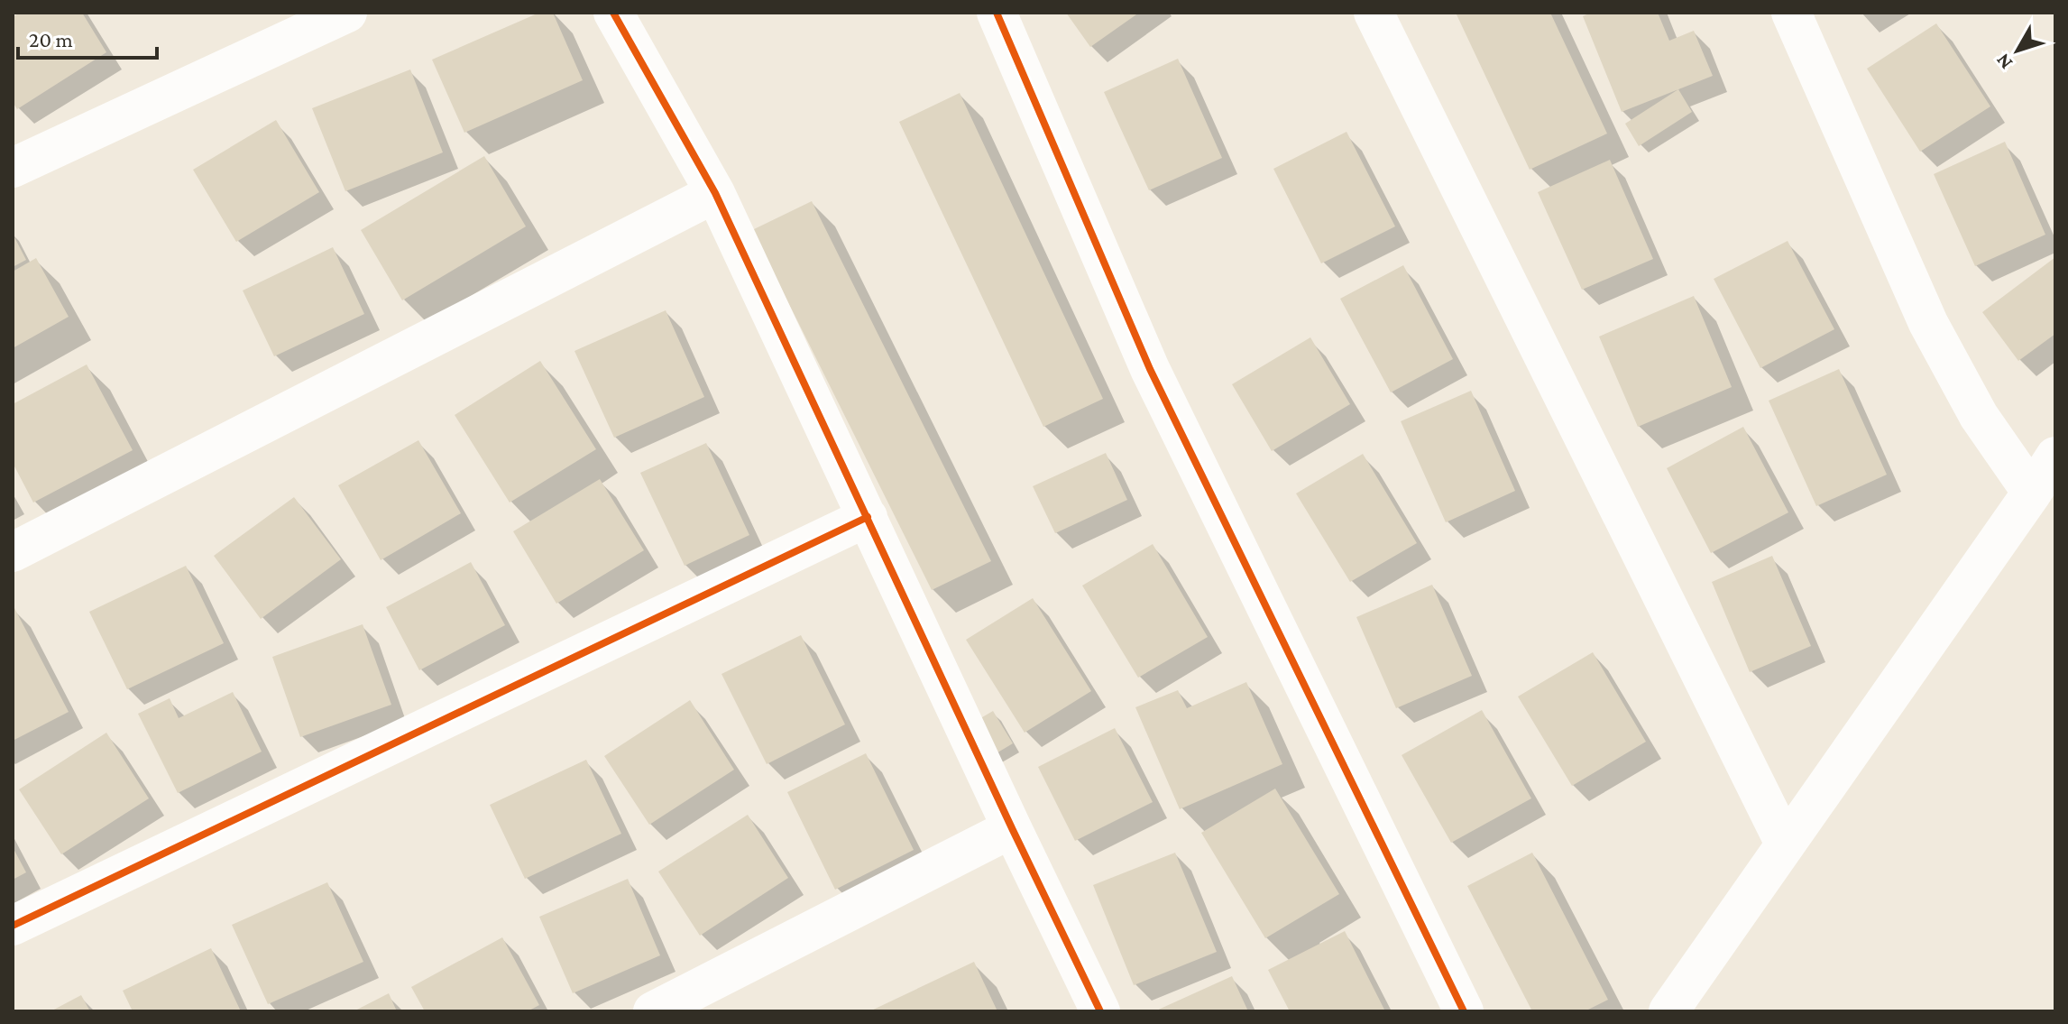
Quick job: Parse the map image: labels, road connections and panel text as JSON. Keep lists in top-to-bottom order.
{
  "scale_bar": "20 m",
  "north": "bottom left"
}
